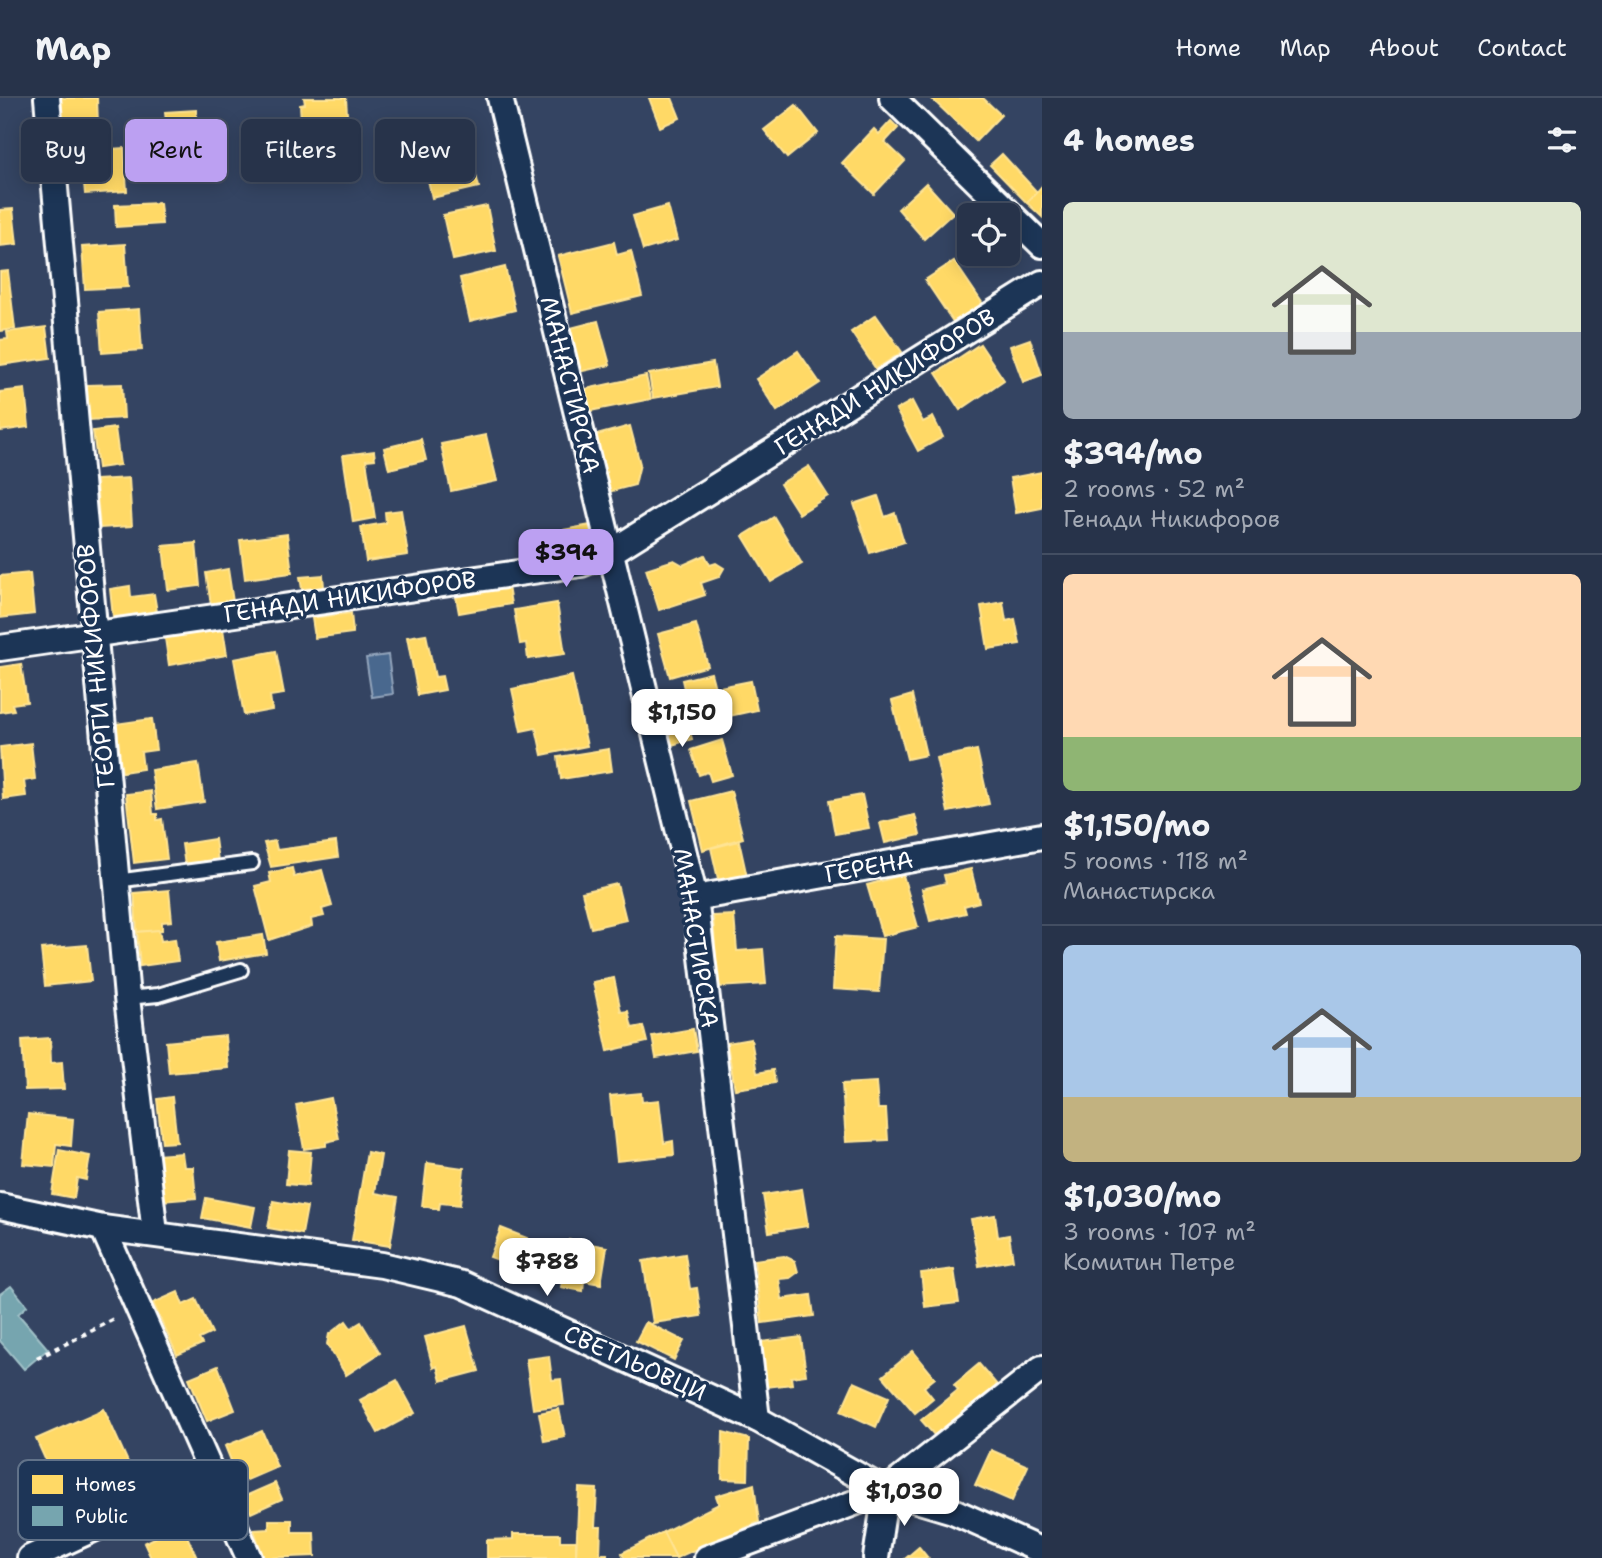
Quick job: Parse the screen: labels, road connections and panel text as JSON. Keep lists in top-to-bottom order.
{
  "streets": {
    "street": [
      "ГЕНАДИ НИКИФОРОВ",
      "МАНАСТИРСКА",
      "ГЕОРГИ НИКИФОРОВ",
      "ГЕРЕНА",
      "СВЕТЛЬОВЦИ"
    ]
  },
  "crossings": [
    ["ГЕНАДИ НИКИФОРОВ", "МАНАСТИРСКА"],
    ["ГЕНАДИ НИКИФОРОВ", "ГЕОРГИ НИКИФОРОВ"],
    ["МАНАСТИРСКА", "ГЕРЕНА"],
    ["МАНАСТИРСКА", "СВЕТЛЬОВЦИ"],
    ["ГЕОРГИ НИКИФОРОВ", "СВЕТЛЬОВЦИ"]
  ],
  "legend": ["Homes", "Public"],
  "page": {
    "header": "Map",
    "nav": [
      "Home",
      "Map",
      "About",
      "Contact"
    ],
    "heading": "4 homes",
    "chip": [
      "Buy",
      "Rent",
      "Filters",
      "New"
    ],
    "list": [
      {
        "name": "$394/mo",
        "note": "2 rooms · 52 m² · Генади Никифоров"
      },
      {
        "name": "$1,150/mo",
        "note": "5 rooms · 118 m² · Манастирска"
      },
      {
        "name": "$1,030/mo",
        "note": "3 rooms · 107 m² · Комитин Петре"
      }
    ],
    "price": [
      "$394",
      "$1,150",
      "$788",
      "$1,030"
    ]
  }
}
